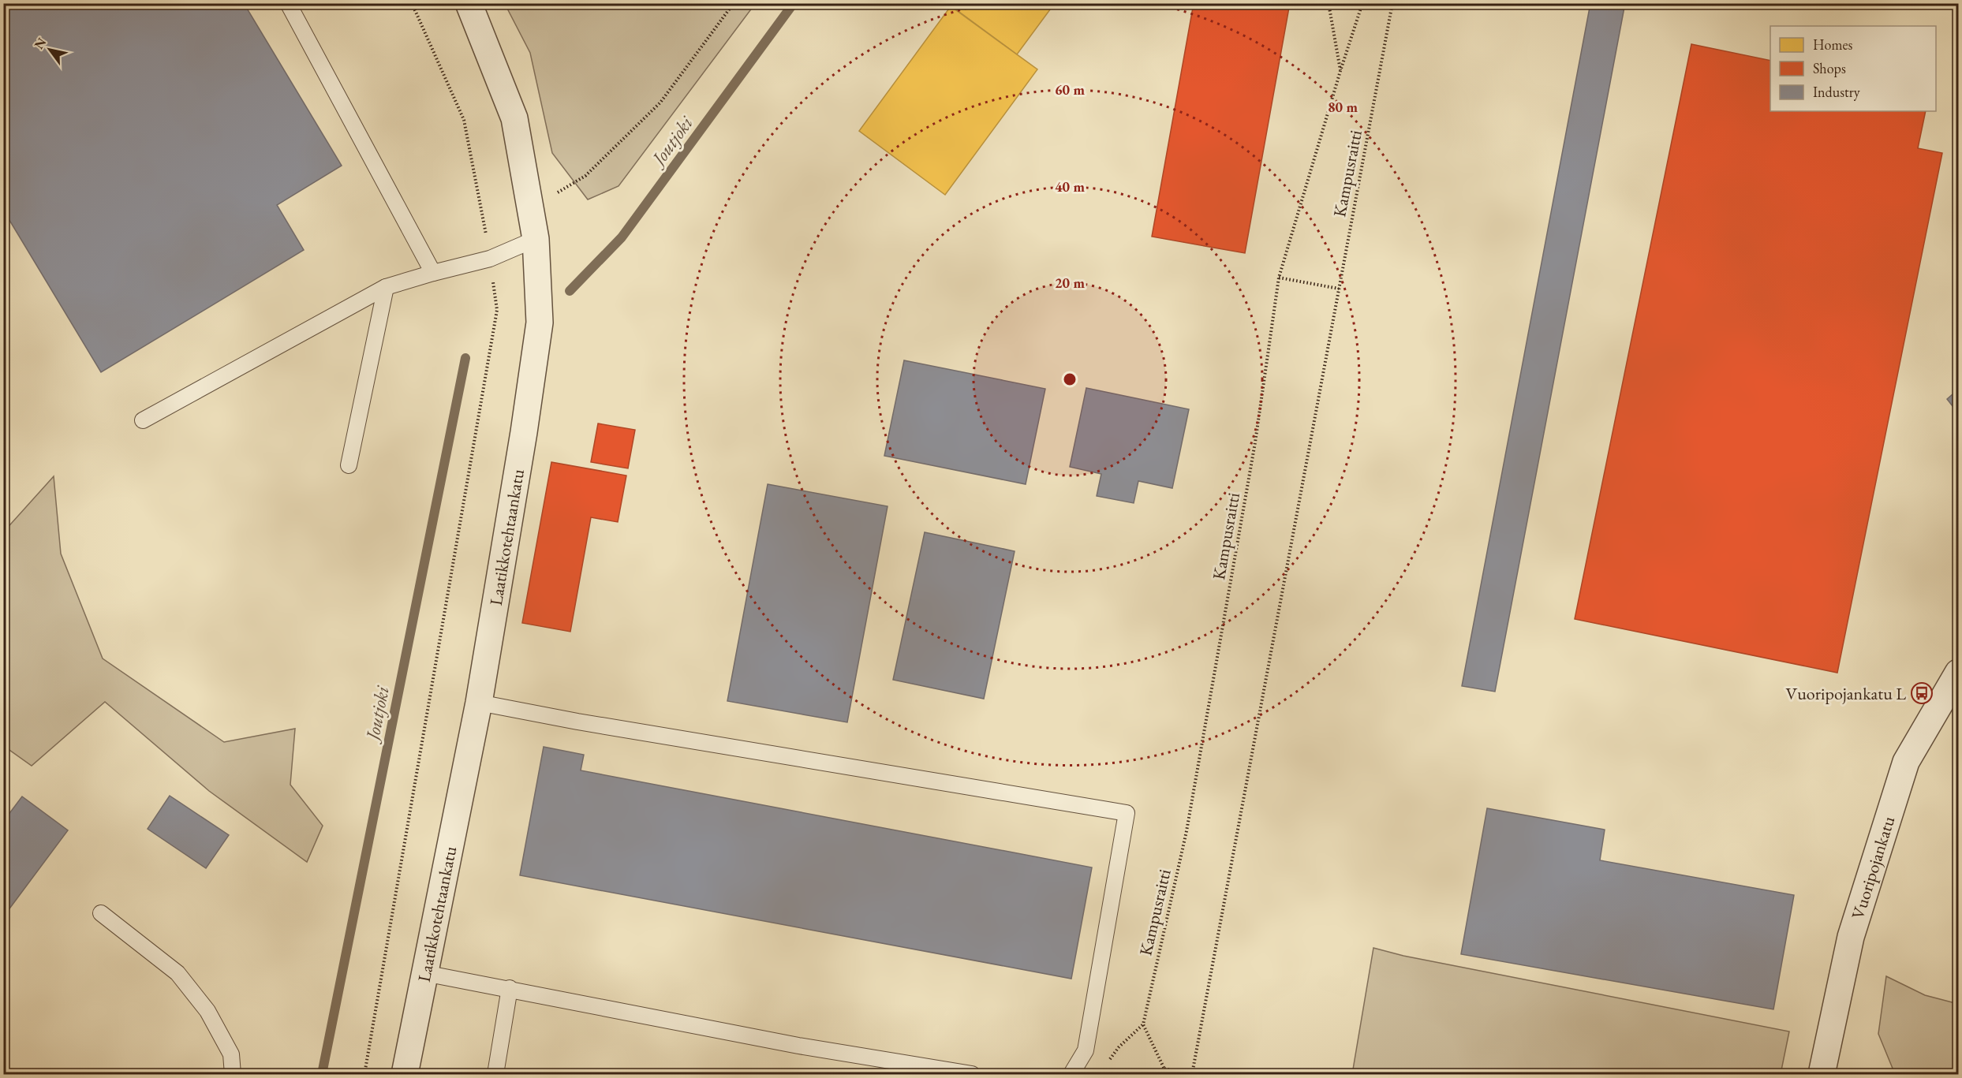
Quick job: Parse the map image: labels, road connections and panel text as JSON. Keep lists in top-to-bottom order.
{
  "streets": {
    "street": ["Laatikkotehtaankatu", "Vuoripojankatu"],
    "path": ["Kampusraitti"]
  },
  "water": ["Joutjoki"],
  "places": {
    "bus stop": ["Vuoripojankatu L"]
  },
  "legend": ["Homes", "Shops", "Industry"],
  "north": "top left",
  "rings": [
    "60 m",
    "80 m",
    "40 m",
    "20 m"
  ]
}
